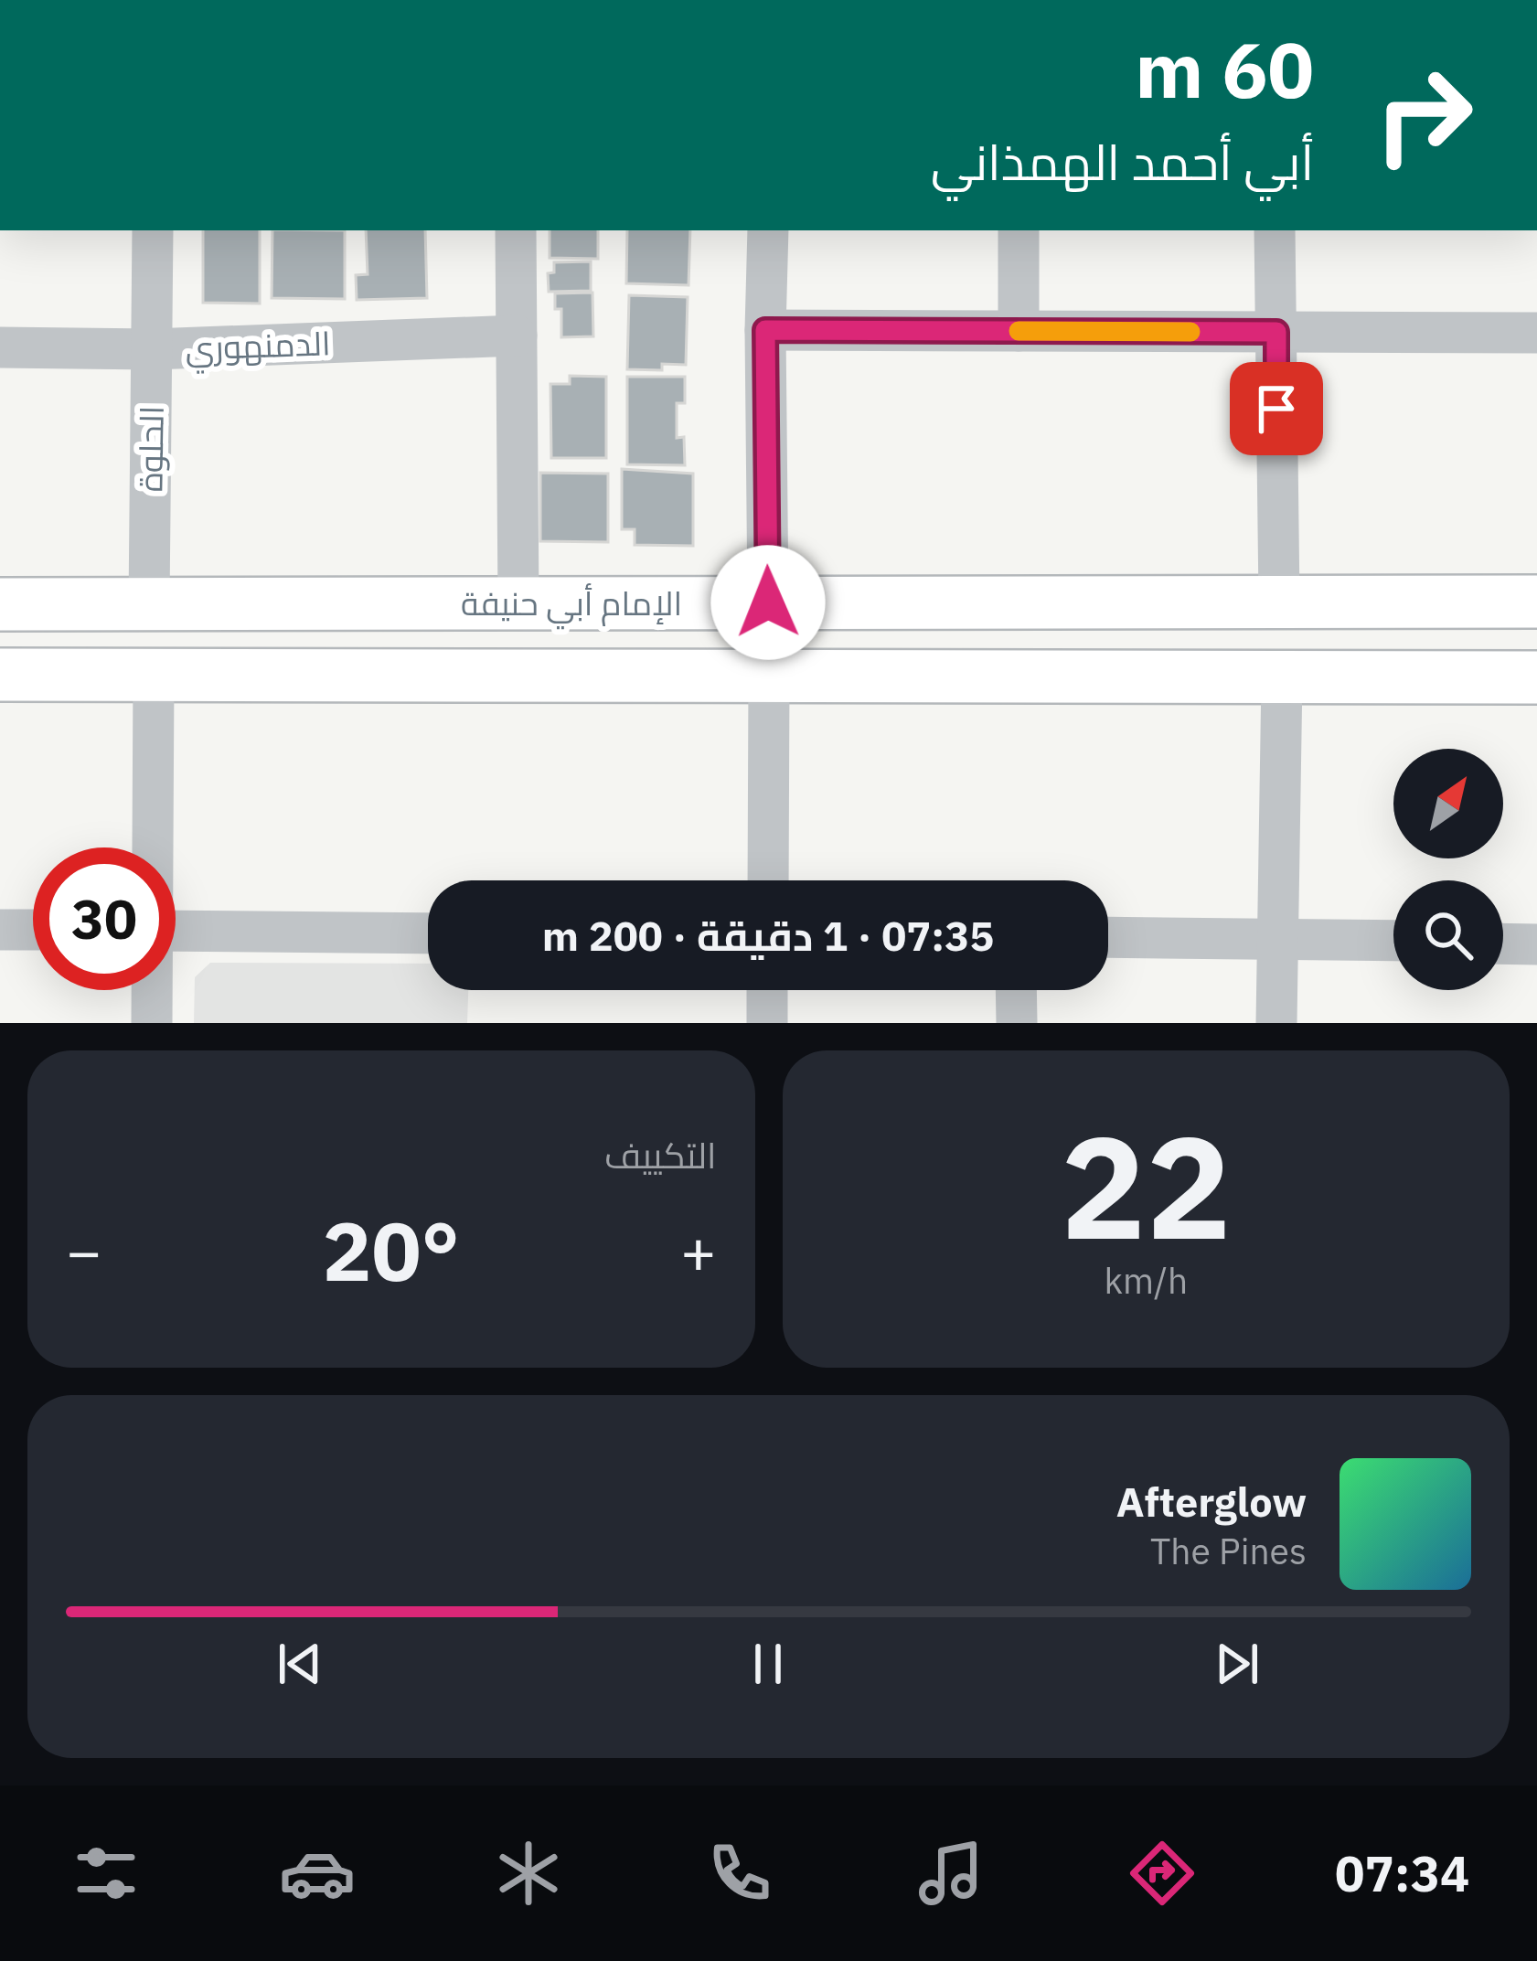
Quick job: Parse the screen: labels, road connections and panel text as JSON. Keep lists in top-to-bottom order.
{
  "streets": {
    "main road": ["الإمام أبي حنيفة"],
    "street": ["الدمنهوري", "الحلوة"]
  },
  "crossings": [
    ["الدمنهوري", "الحلوة"],
    ["الحلوة", "الإمام أبي حنيفة"]
  ],
  "north": "top right",
  "page": {
    "turn": ["60 m", "أبي أحمد الهمذاني"],
    "limit": "30",
    "trip": "07:35 · 1 دقيقة · 200 m",
    "tile": [
      ["22", "km/h"],
      "التكييف"
    ],
    "heat": ["−", "20°", "+"],
    "song": ["Afterglow", "The Pines"],
    "tabs": "07:34"
  }
}
